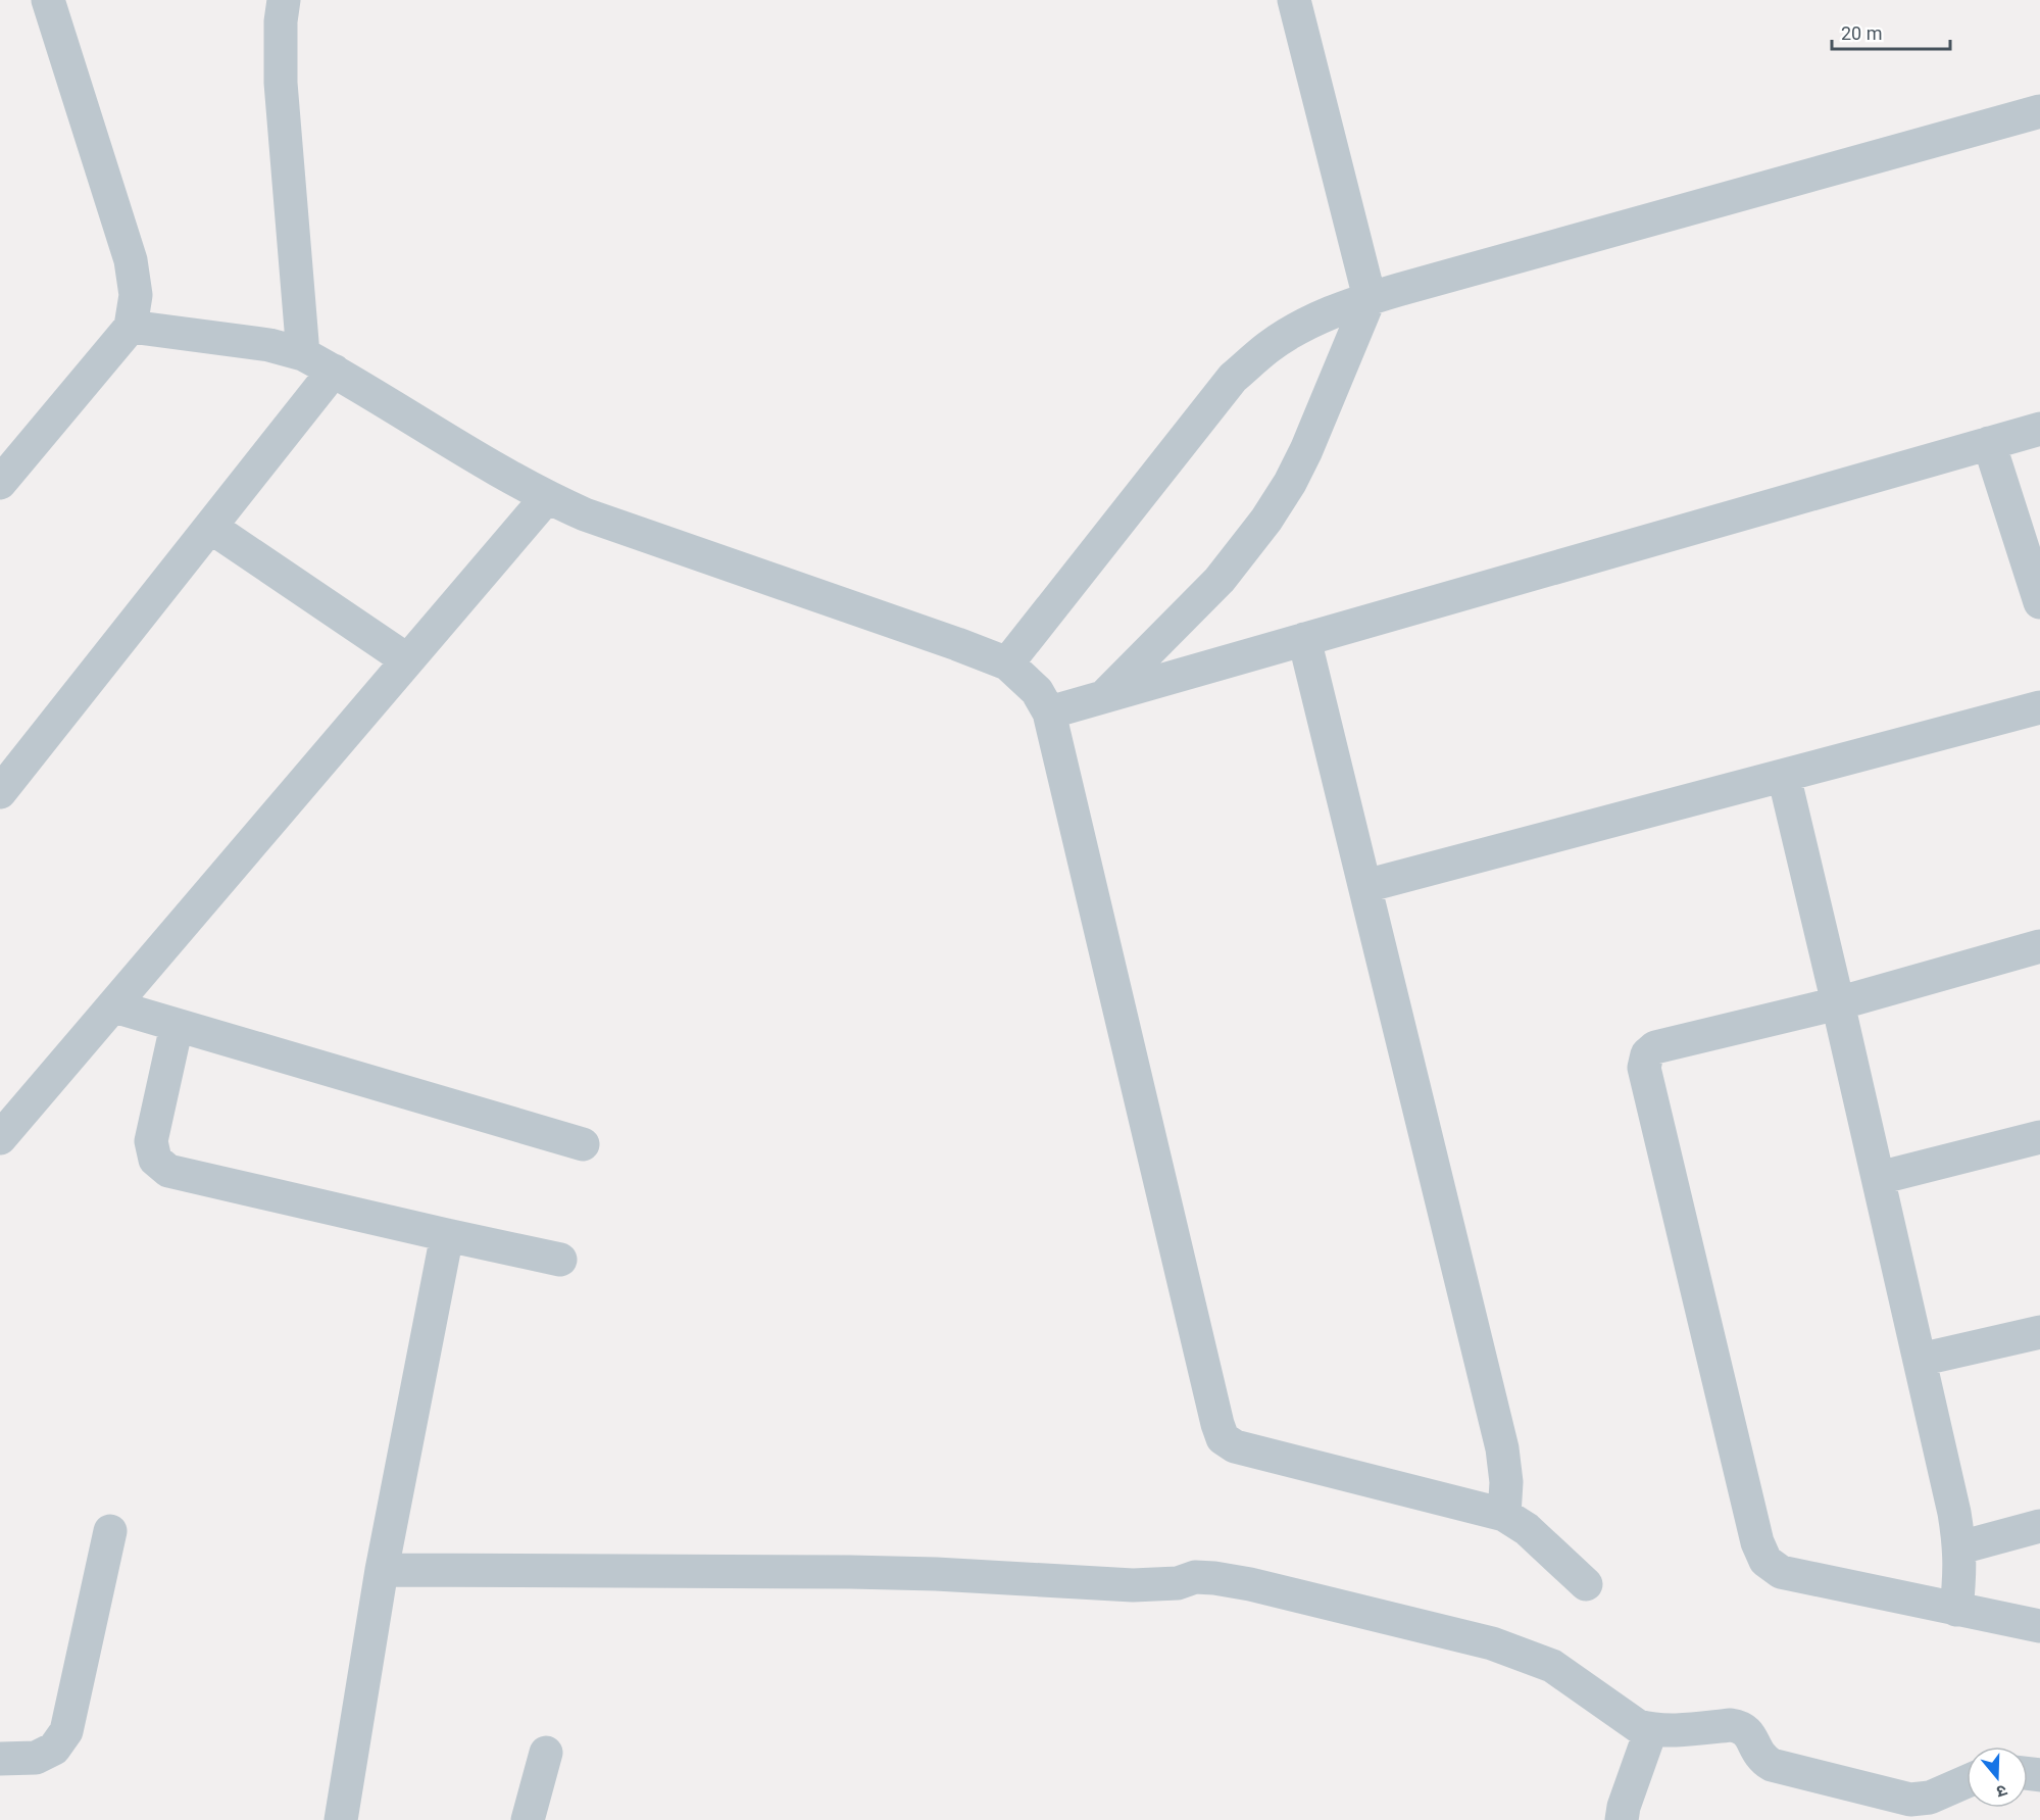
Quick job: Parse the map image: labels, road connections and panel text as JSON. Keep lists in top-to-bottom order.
{
  "scale_bar": "20 m",
  "north": "bottom"
}
